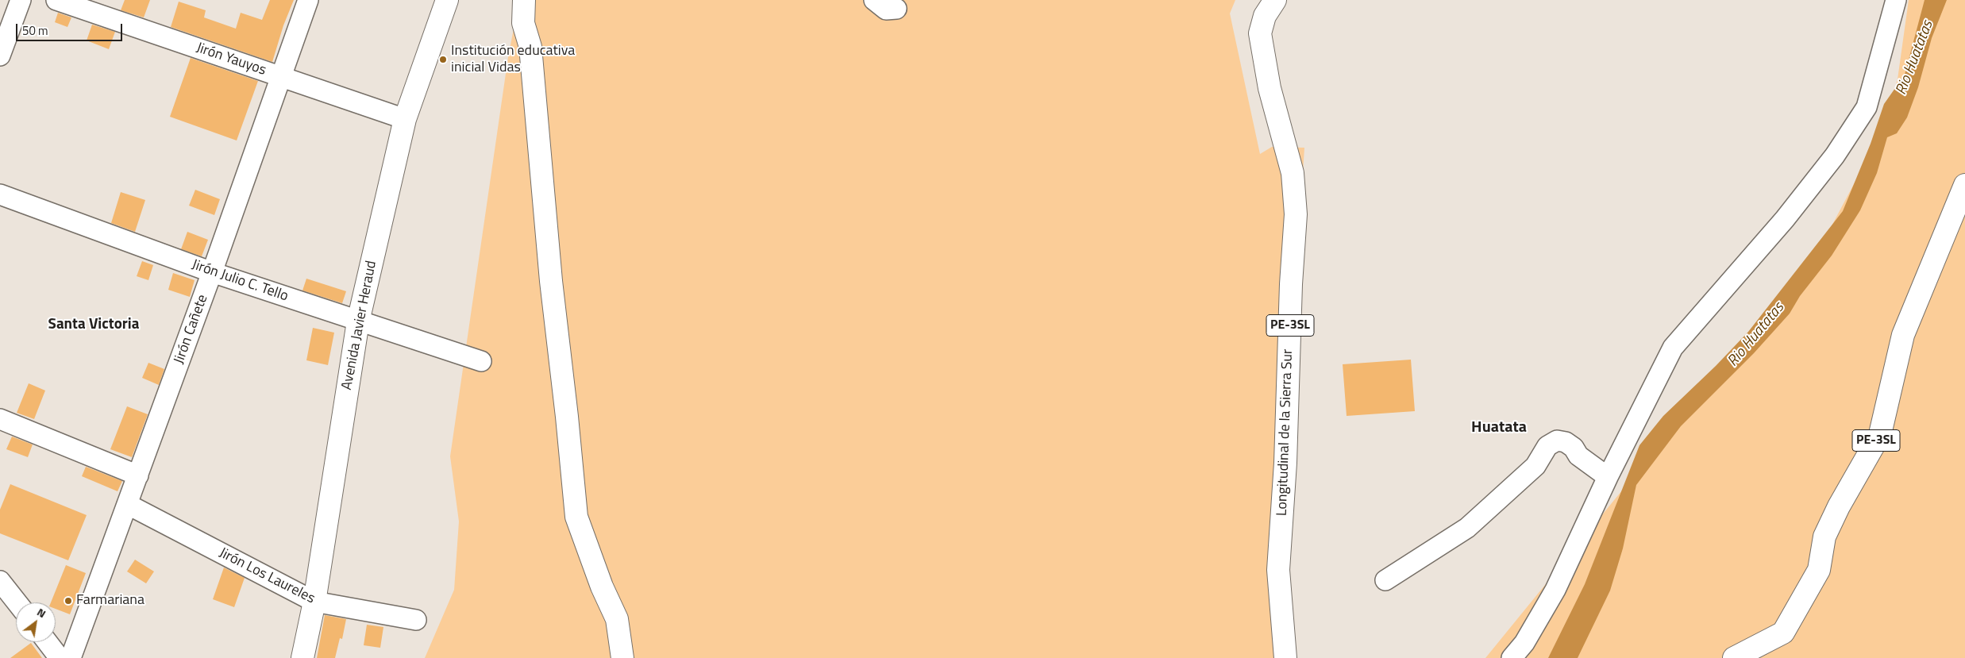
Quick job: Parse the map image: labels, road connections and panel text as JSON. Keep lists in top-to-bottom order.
{
  "streets": {
    "main road": ["Avenida Javier Heraud", "PE-3SL", "Longitudinal de la Sierra Sur"],
    "street": [
      "Jirón Yauyos",
      "Jirón Julio C. Tello",
      "Jirón Cañete",
      "Jirón Los Laureles"
    ]
  },
  "crossings": [
    ["Jirón Yauyos", "Avenida Javier Heraud"],
    ["Jirón Yauyos", "Jirón Cañete"],
    ["Jirón Julio C. Tello", "Avenida Javier Heraud"],
    ["Jirón Julio C. Tello", "Jirón Cañete"],
    ["Avenida Javier Heraud", "Jirón Los Laureles"],
    ["Jirón Cañete", "Jirón Los Laureles"]
  ],
  "districts": ["Santa Victoria", "Huatata"],
  "water": ["Rio Huatatas"],
  "places": ["Institución educativa inicial Vidas", "Farmariana"],
  "scale_bar": "50 m",
  "north": "top right"
}
